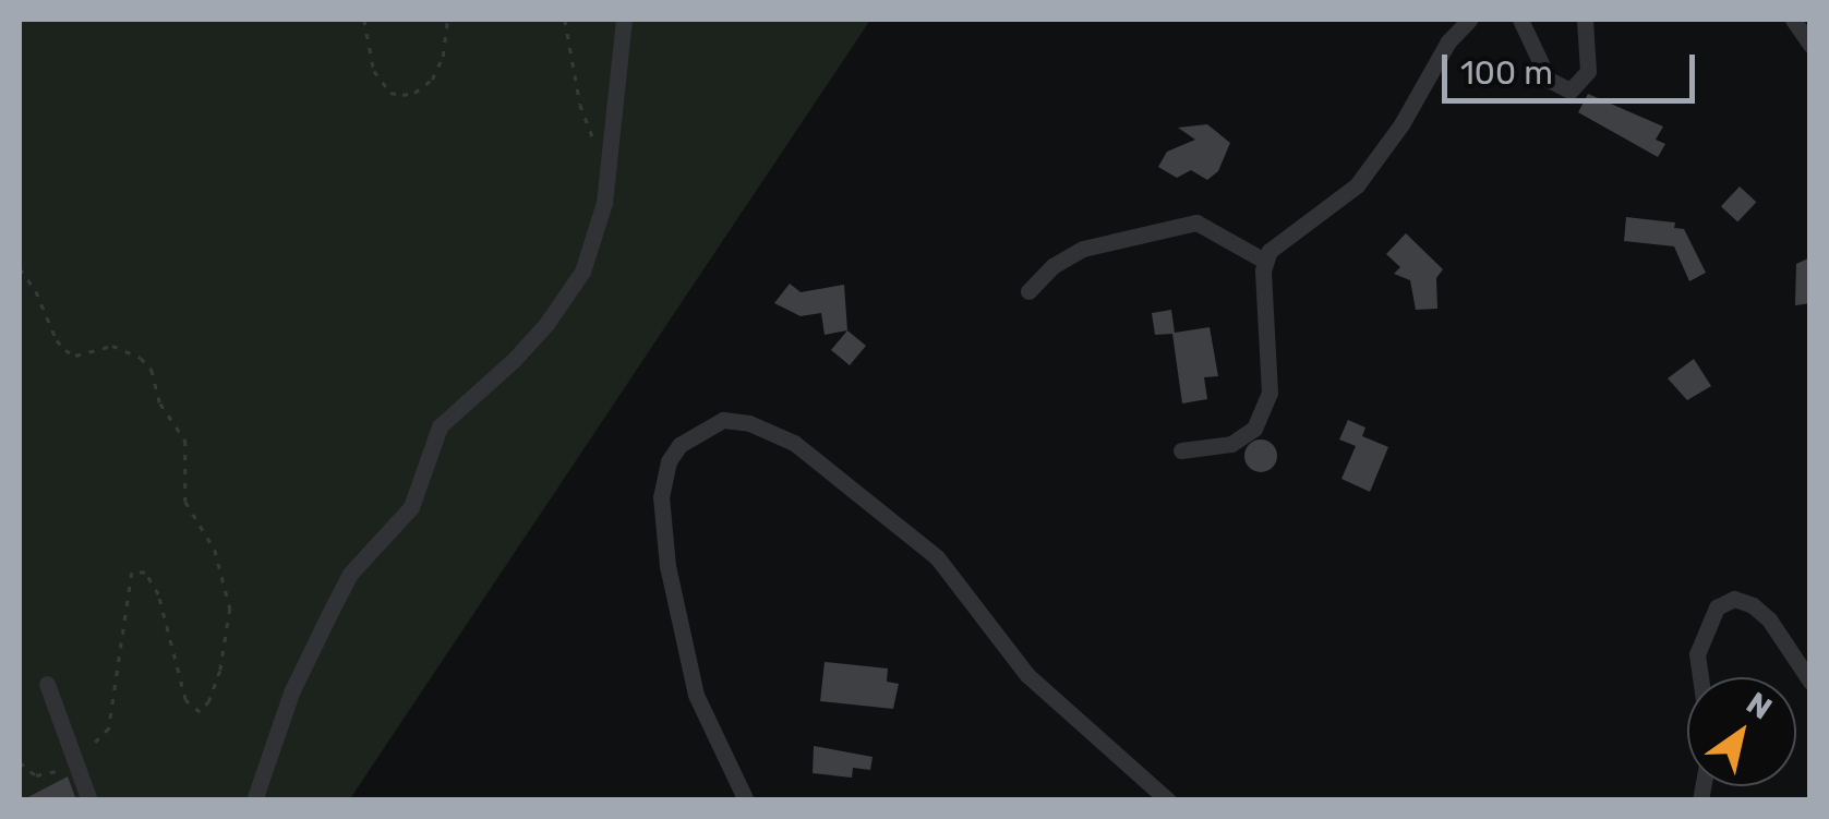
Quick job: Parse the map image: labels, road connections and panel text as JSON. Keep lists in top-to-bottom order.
{
  "scale_bar": "100 m",
  "north": "top right"
}
